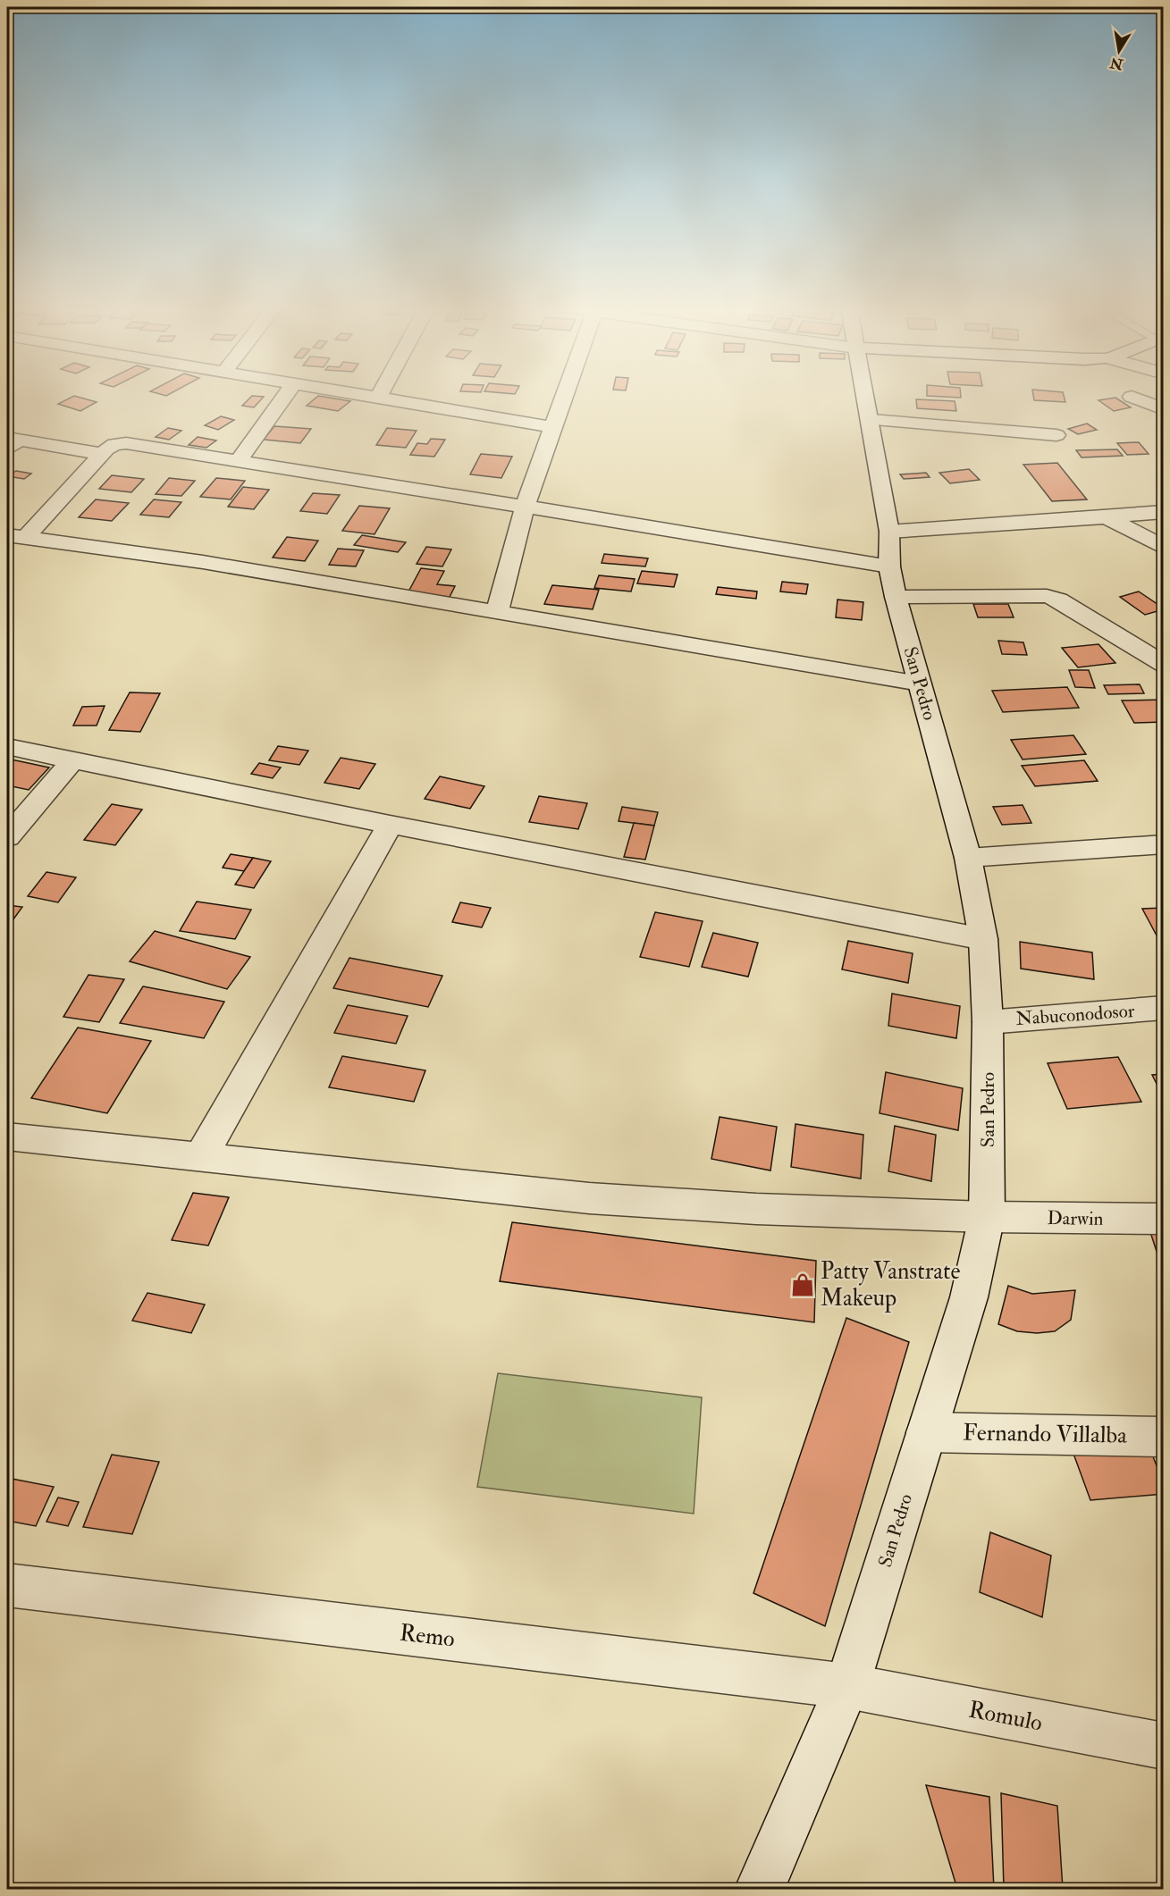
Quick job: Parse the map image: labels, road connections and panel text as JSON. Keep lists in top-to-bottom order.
{
  "streets": {
    "street": [
      "San Pedro",
      "Nabuconodosor",
      "Darwin",
      "Fernando Villalba",
      "Remo",
      "Romulo"
    ]
  },
  "crossings": [
    ["San Pedro", "Nabuconodosor"],
    ["San Pedro", "Darwin"],
    ["San Pedro", "Fernando Villalba"],
    ["San Pedro", "Remo"],
    ["San Pedro", "Romulo"],
    ["Remo", "Romulo"]
  ],
  "places": {
    "shop": ["Patty Vanstrate Makeup"]
  },
  "north": "bottom"
}
